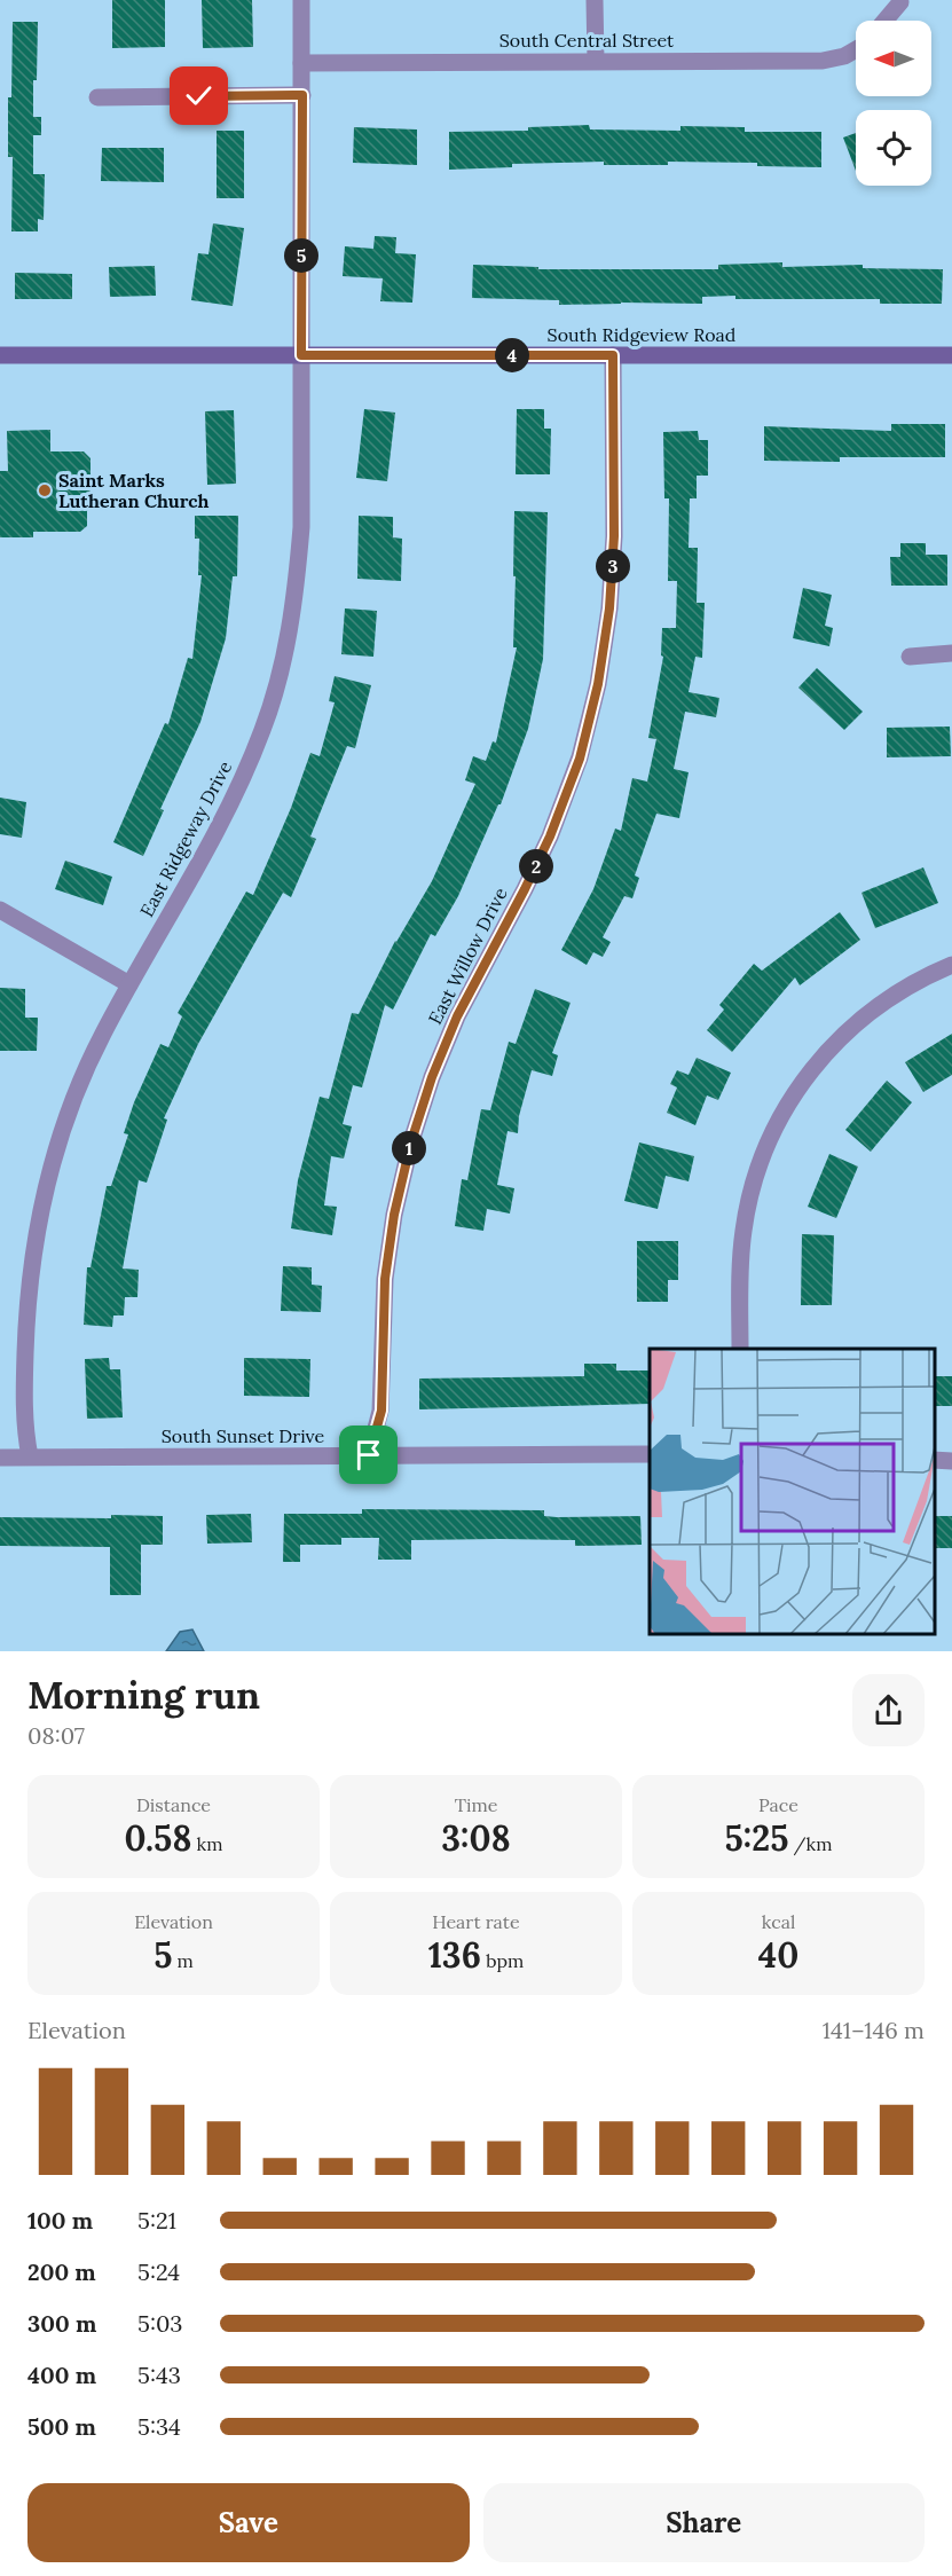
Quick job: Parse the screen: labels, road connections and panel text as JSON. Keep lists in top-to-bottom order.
{
  "streets": {
    "main road": ["South Ridgeview Road"],
    "street": [
      "South Central Street",
      "East Ridgeway Drive",
      "East Willow Drive",
      "South Sunset Drive"
    ]
  },
  "crossings": [
    ["South Central Street", "East Ridgeway Drive"],
    ["South Ridgeview Road", "East Ridgeway Drive"],
    ["South Ridgeview Road", "East Willow Drive"],
    ["East Ridgeway Drive", "South Sunset Drive"],
    ["East Willow Drive", "South Sunset Drive"]
  ],
  "places": ["Saint Marks Lutheran Church"],
  "north": "left",
  "page": {
    "pins": [
      "5",
      "4",
      "3",
      "2",
      "1"
    ],
    "heading": ["Morning run", "08:07"],
    "stats": [
      ["Distance", "0.58 km"],
      ["Time", "3:08"],
      ["Pace", "5:25 /km"],
      ["Elevation", "5 m"],
      ["Heart rate", "136 bpm"],
      ["kcal", "40"]
    ],
    "chart": ["Elevation", "141–146 m"],
    "list": [
      {
        "name": "100 m",
        "note": "5:21"
      },
      {
        "name": "200 m",
        "note": "5:24"
      },
      {
        "name": "300 m",
        "note": "5:03"
      },
      {
        "name": "400 m",
        "note": "5:43"
      },
      {
        "name": "500 m",
        "note": "5:34"
      }
    ],
    "buttons": ["Save", "Share"]
  }
}
